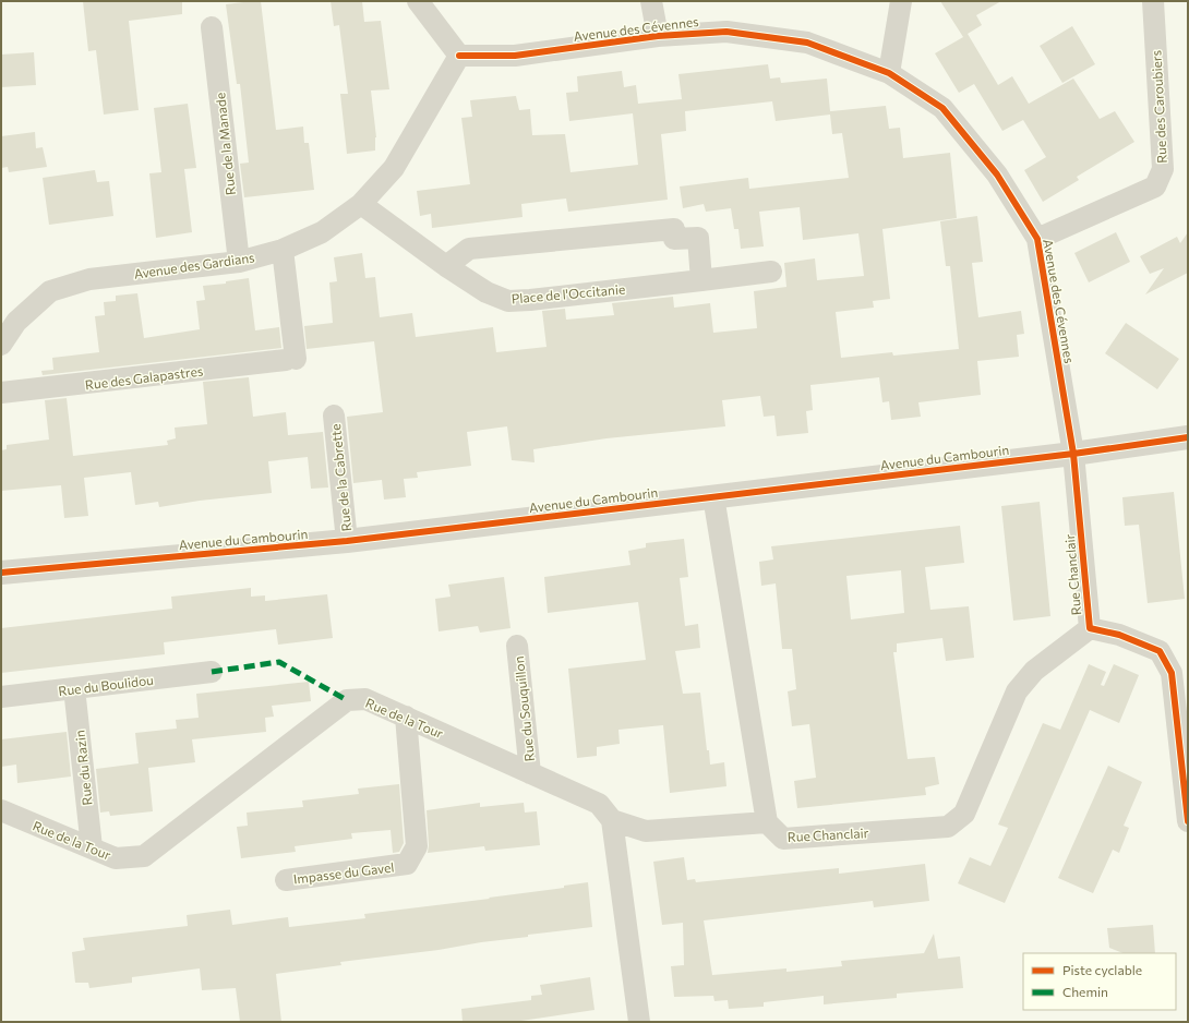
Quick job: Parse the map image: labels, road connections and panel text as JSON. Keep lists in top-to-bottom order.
{
  "streets": {
    "street": [
      "Avenue des Cévennes",
      "Rue des Caroubiers",
      "Rue de la Manade",
      "Avenue des Gardians",
      "Place de l'Occitanie",
      "Rue des Galapastres",
      "Avenue du Cambourin",
      "Rue de la Cabrette",
      "Rue Chanclair",
      "Rue du Boulidou",
      "Rue du Souquillon",
      "Rue de la Tour",
      "Rue du Razin",
      "Impasse du Gavel"
    ]
  },
  "crossings": [
    ["Avenue des Cévennes", "Rue des Caroubiers"],
    ["Avenue des Cévennes", "Avenue des Gardians"],
    ["Avenue des Cévennes", "Avenue du Cambourin"],
    ["Avenue des Cévennes", "Rue Chanclair"],
    ["Rue de la Manade", "Avenue des Gardians"],
    ["Avenue des Gardians", "Place de l'Occitanie"],
    ["Avenue des Gardians", "Rue des Galapastres"],
    ["Avenue du Cambourin", "Rue de la Cabrette"],
    ["Avenue du Cambourin", "Rue Chanclair"],
    ["Rue du Boulidou", "Rue du Razin"],
    ["Rue du Souquillon", "Rue de la Tour"],
    ["Rue de la Tour", "Rue du Razin"],
    ["Rue de la Tour", "Impasse du Gavel"]
  ],
  "legend": ["Piste cyclable", "Chemin"]
}
